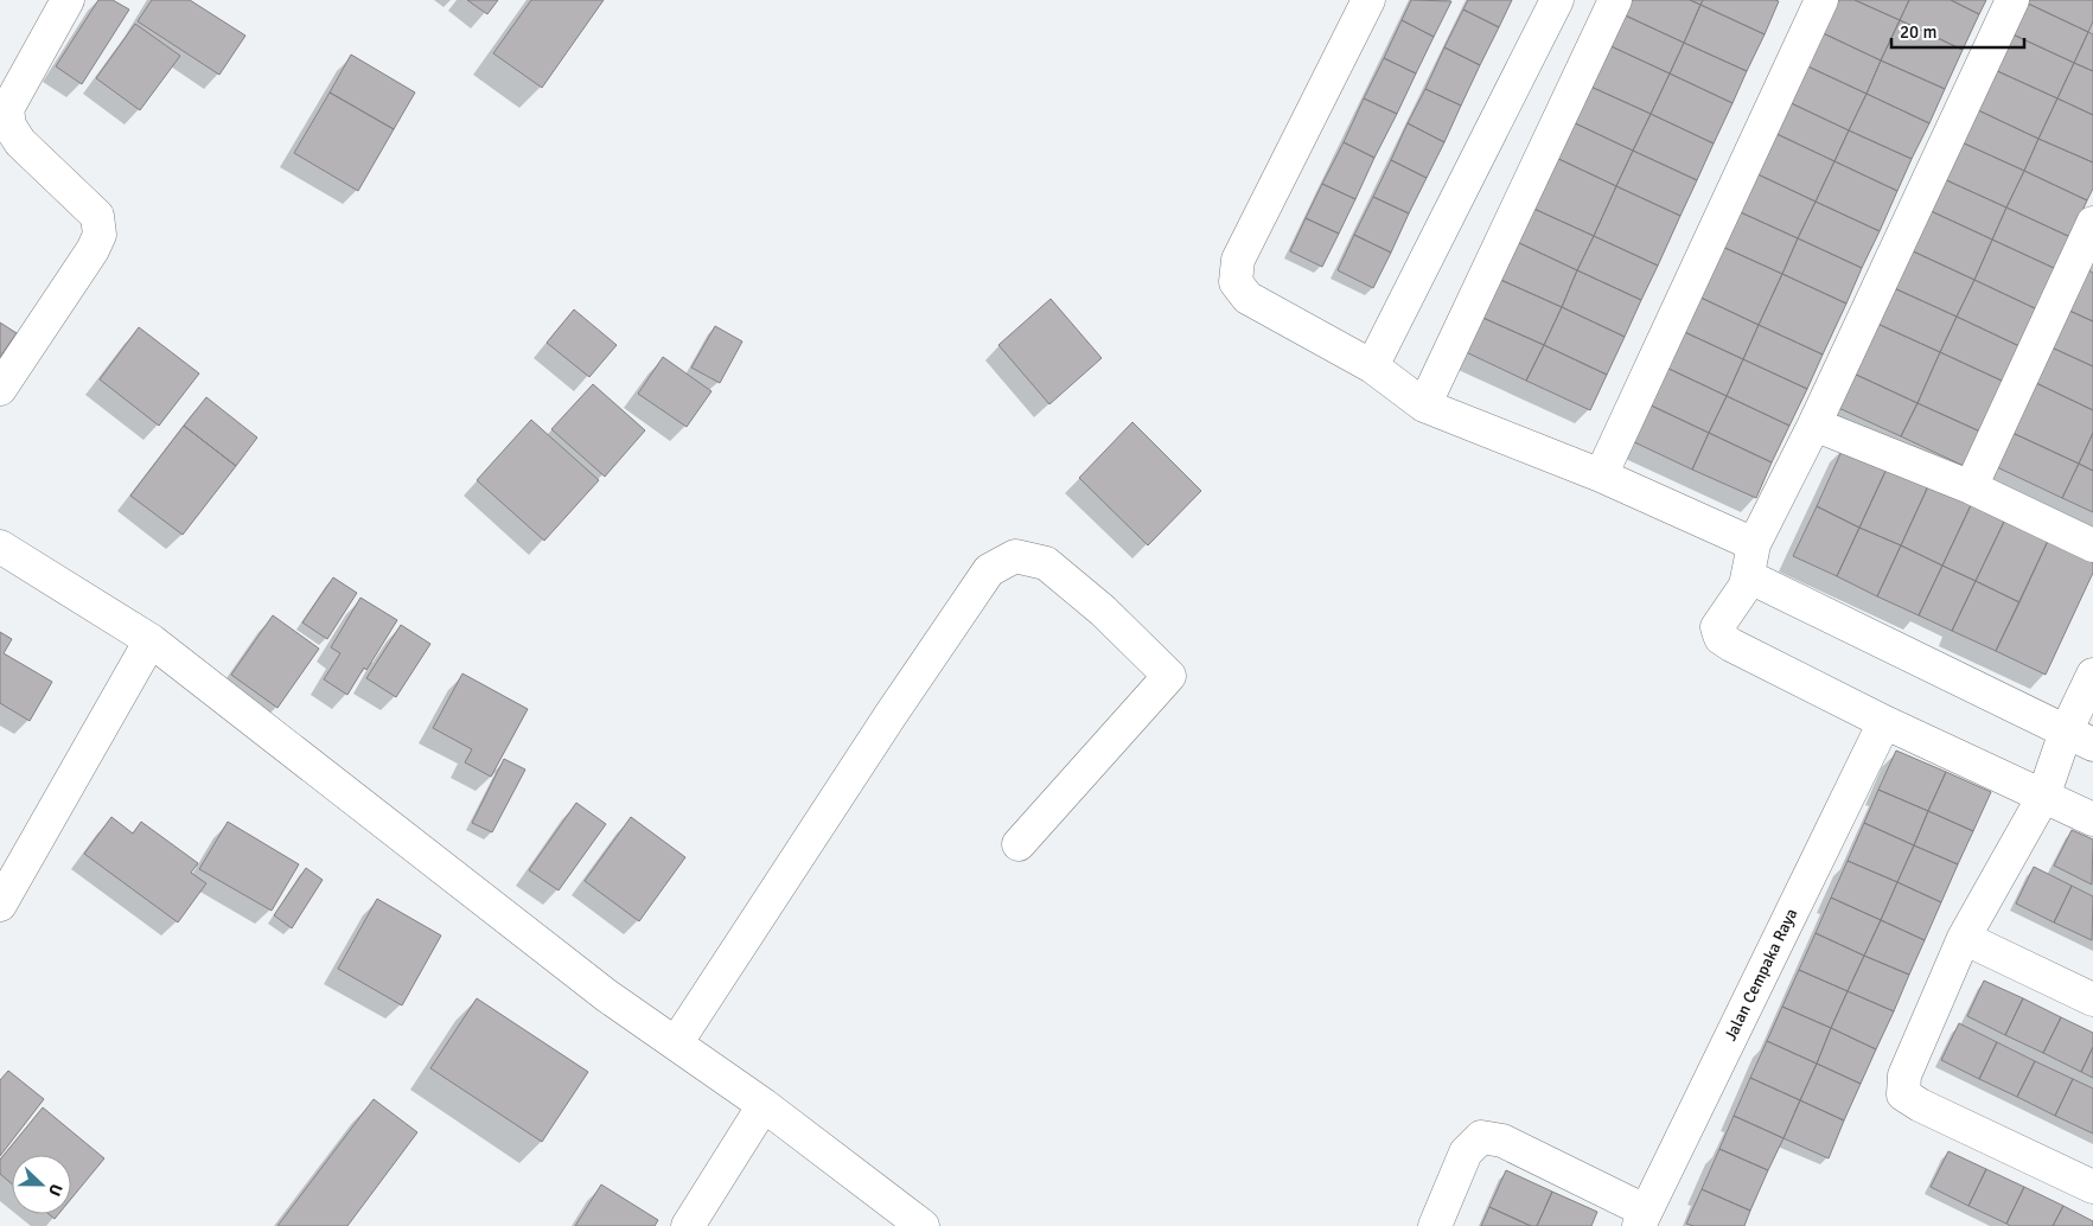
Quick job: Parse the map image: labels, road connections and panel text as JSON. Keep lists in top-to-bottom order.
{
  "streets": {
    "street": ["Jalan Cempaka Raya"]
  },
  "scale_bar": "20 m",
  "north": "right"
}
